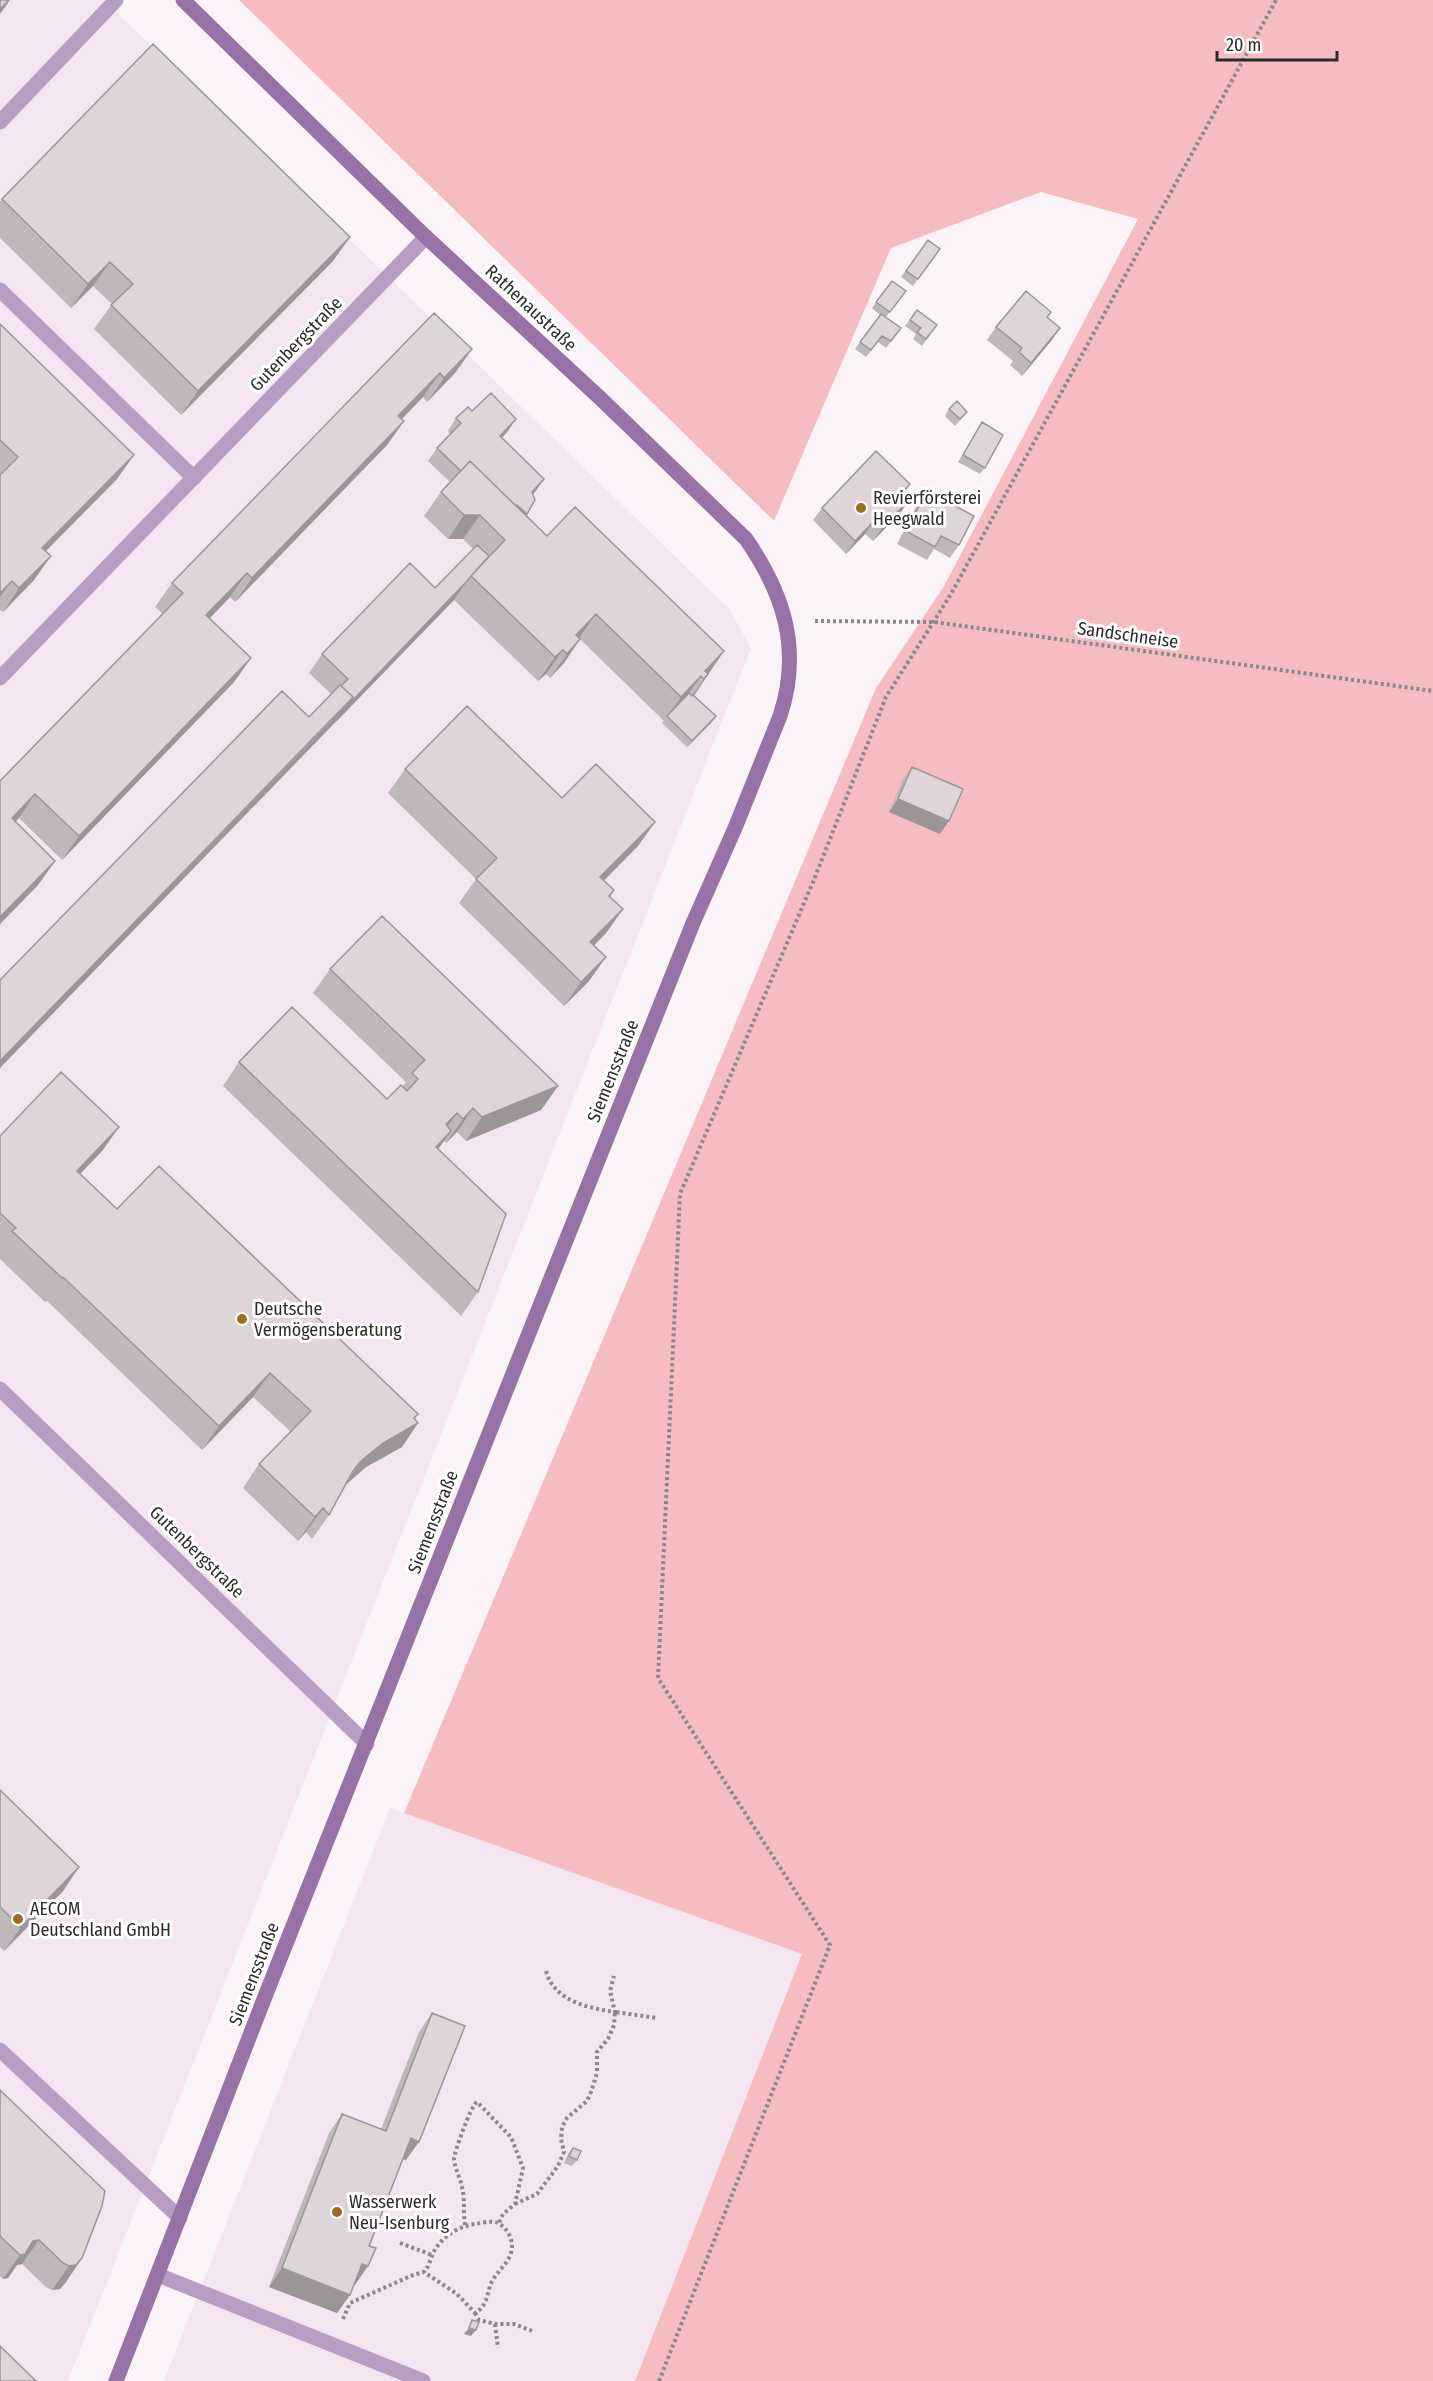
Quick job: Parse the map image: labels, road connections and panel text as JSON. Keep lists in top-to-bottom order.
{
  "streets": {
    "street": ["Rathenaustraße", "Siemensstraße"],
    "lane": ["Gutenbergstraße"],
    "path": ["Sandschneise"]
  },
  "crossings": [
    ["Rathenaustraße", "Gutenbergstraße"],
    ["Rathenaustraße", "Siemensstraße"],
    ["Gutenbergstraße", "Siemensstraße"]
  ],
  "places": [
    "Revierförsterei Heegwald",
    "Deutsche Vermögensberatung",
    "AECOM Deutschland GmbH",
    "Wasserwerk Neu-Isenburg"
  ],
  "scale_bar": "20 m"
}
